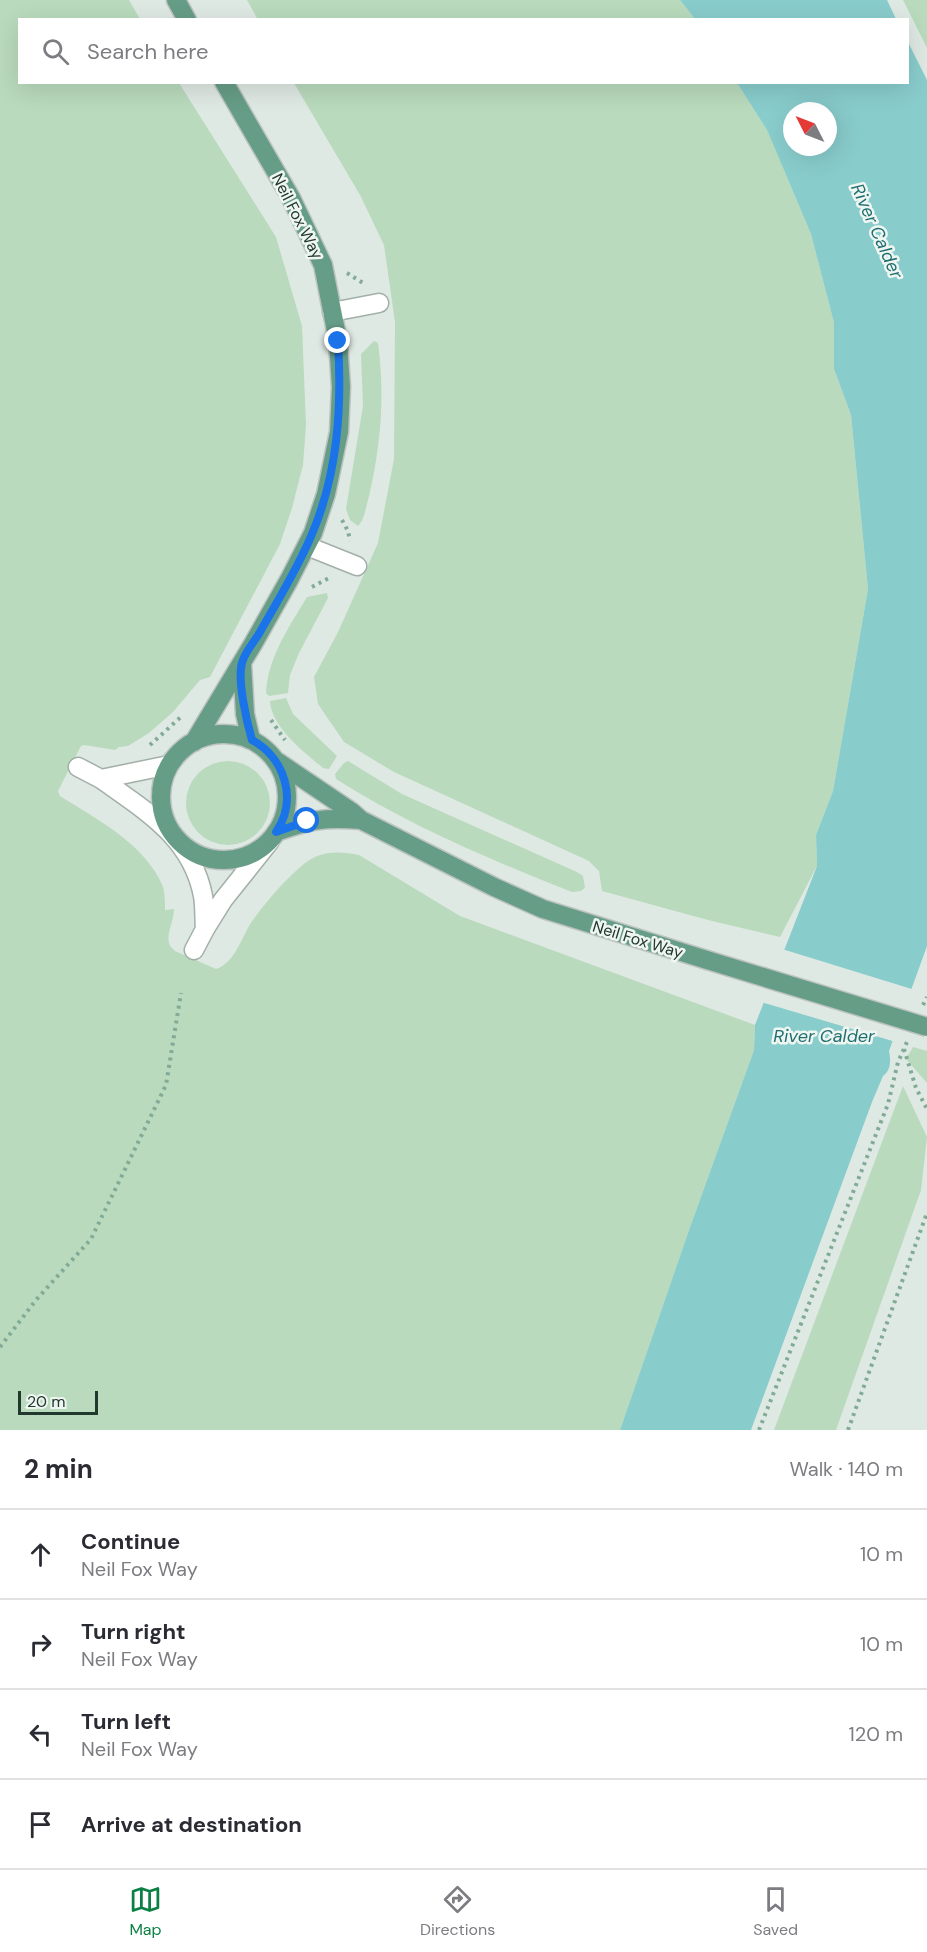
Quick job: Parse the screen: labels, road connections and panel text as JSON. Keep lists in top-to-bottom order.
{
  "streets": {
    "main road": ["Neil Fox Way"]
  },
  "water": ["River Calder"],
  "scale_bar": "20 m",
  "north": "top left",
  "page": {
    "search": "Search here",
    "scale": "20 m",
    "heading": ["2 min", "Walk · 140 m"],
    "list": [
      ["Continue", "Neil Fox Way", "10 m"],
      ["Turn right", "Neil Fox Way", "10 m"],
      ["Turn left", "Neil Fox Way", "120 m"],
      "Arrive at destination"
    ],
    "nav": ["Map", "Directions", "Saved"]
  }
}
